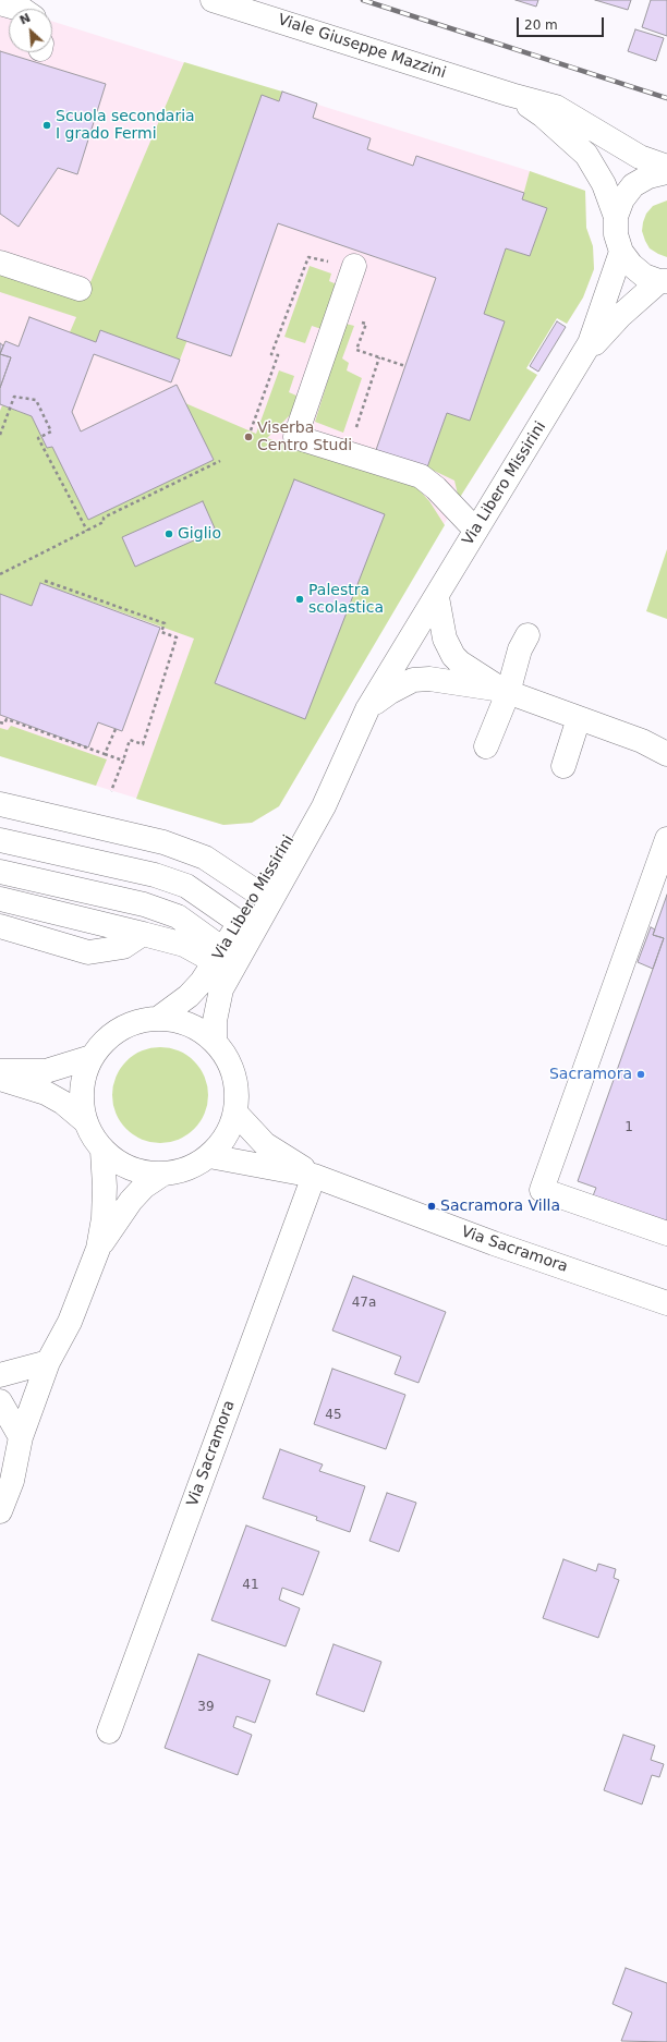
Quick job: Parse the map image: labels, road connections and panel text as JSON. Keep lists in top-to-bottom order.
{
  "streets": {
    "street": ["Viale Giuseppe Mazzini", "Via Libero Missirini", "Via Sacramora"]
  },
  "crossings": [
    ["Via Libero Missirini", "Via Sacramora"]
  ],
  "places": [
    "Scuola secondaria I grado Fermi",
    "Viserba Centro Studi",
    "Giglio",
    "Palestra scolastica",
    "Sacramora",
    "Sacramora Villa"
  ],
  "house_numbers": [
    "1",
    "47a",
    "45",
    "41",
    "39"
  ],
  "scale_bar": "20 m",
  "north": "top left"
}
